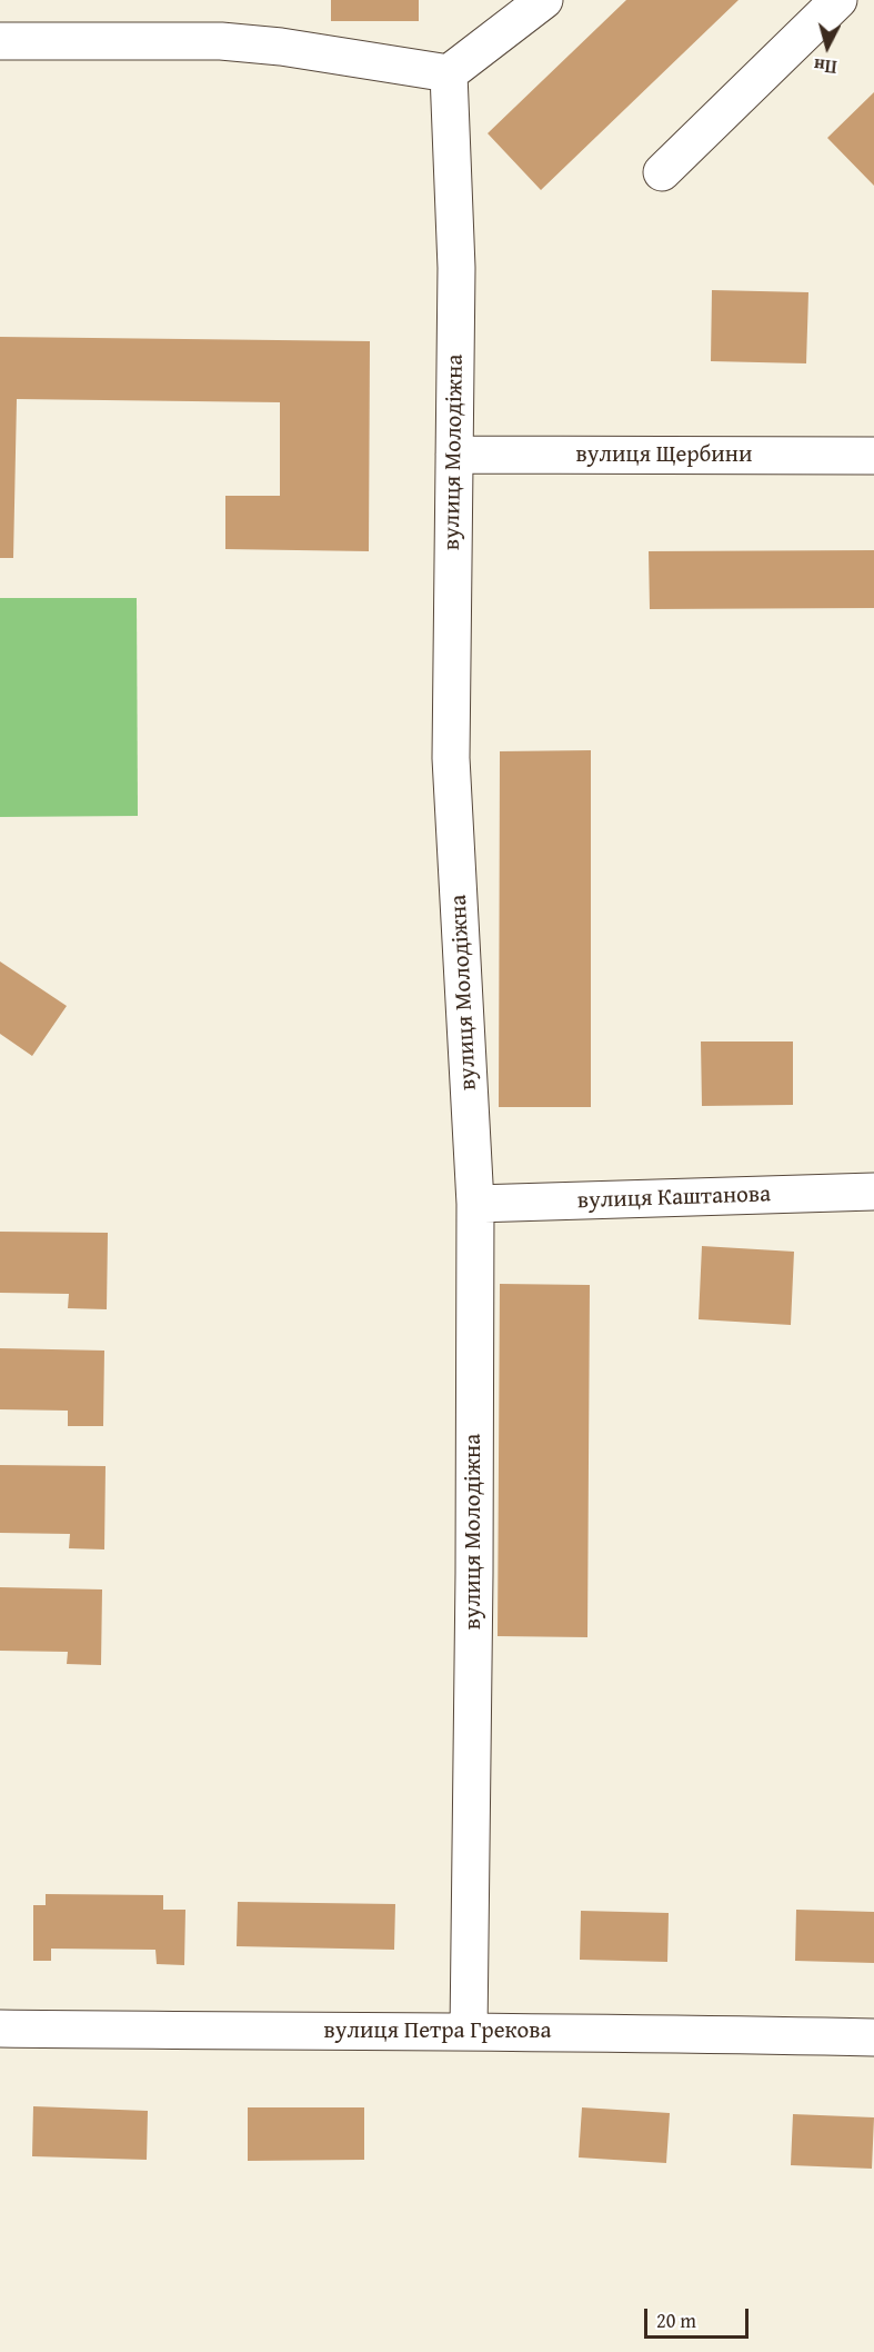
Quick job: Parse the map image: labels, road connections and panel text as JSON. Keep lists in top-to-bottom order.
{
  "streets": {
    "street": [
      "вулиця Молодіжна",
      "вулиця Щербини",
      "вулиця Каштанова",
      "вулиця Петра Грекова"
    ]
  },
  "crossings": [
    ["вулиця Молодіжна", "вулиця Щербини"],
    ["вулиця Молодіжна", "вулиця Каштанова"],
    ["вулиця Молодіжна", "вулиця Петра Грекова"]
  ],
  "scale_bar": "20 m",
  "north": "bottom"
}
